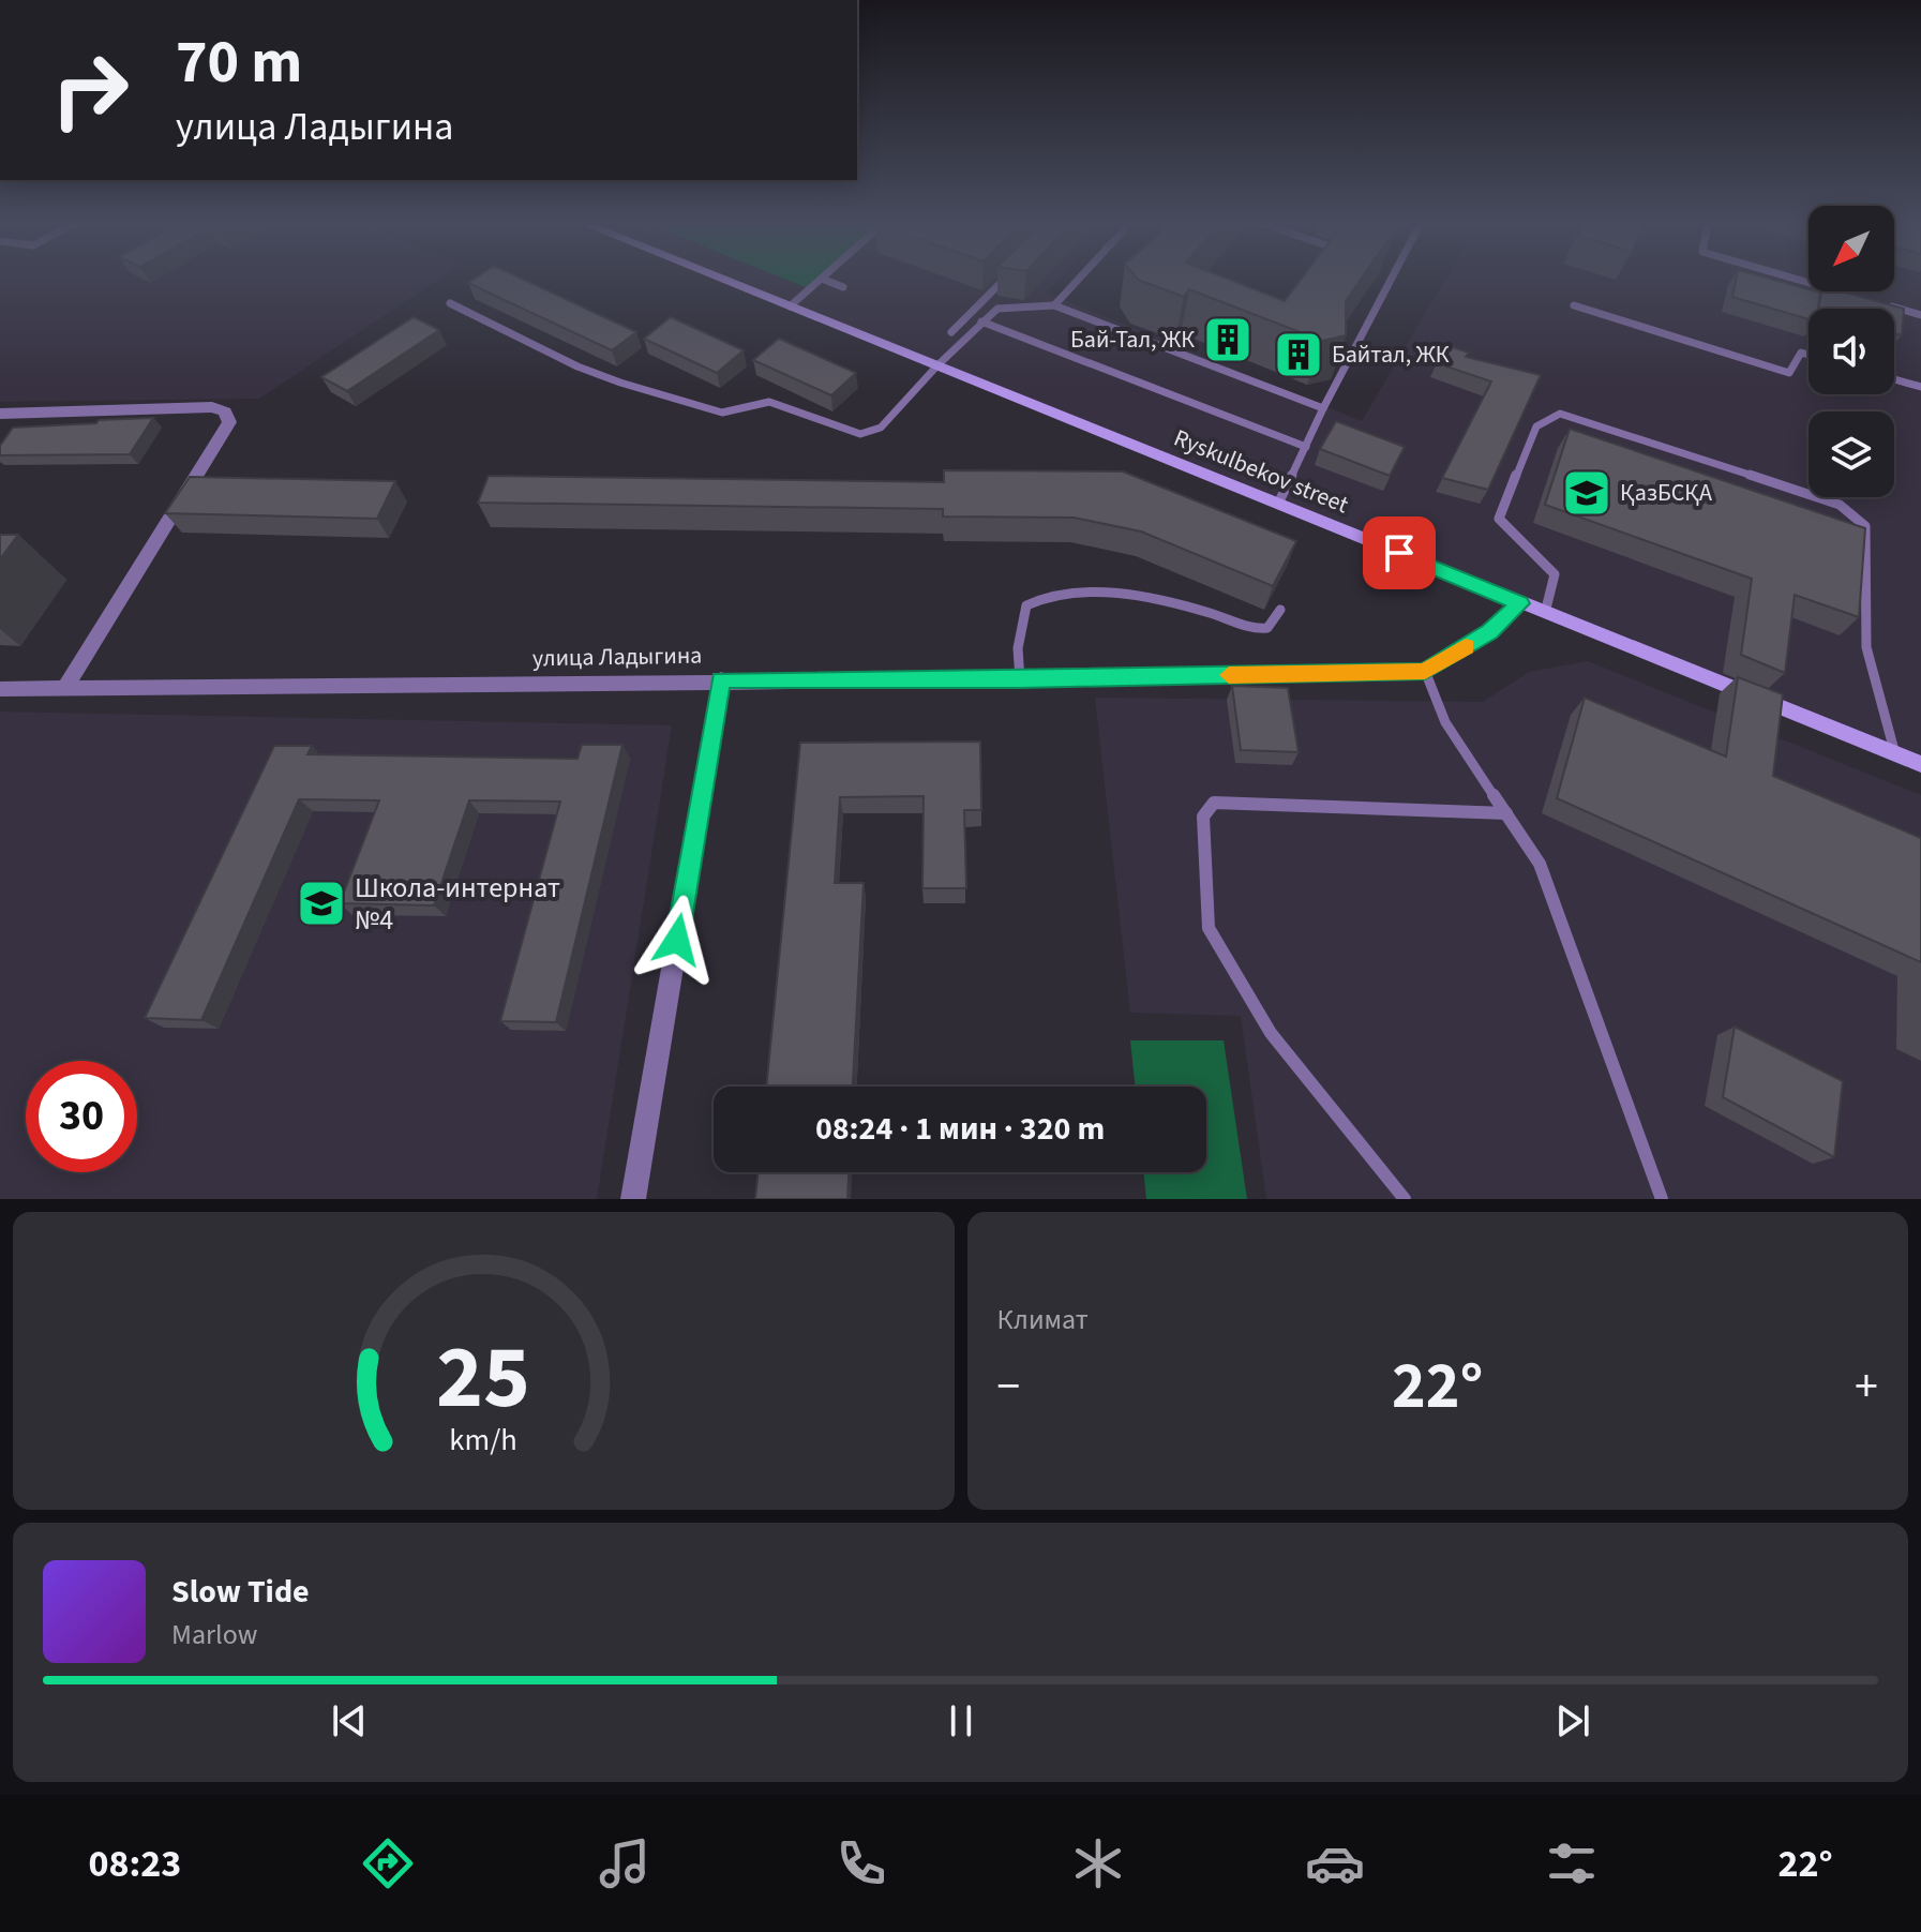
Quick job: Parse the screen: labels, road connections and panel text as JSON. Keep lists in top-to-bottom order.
{
  "streets": {
    "street": ["Ryskulbekov street", "улица Ладыгина"]
  },
  "places": {
    "building": ["Бай-Тал, ЖК", "Байтал, ЖК"],
    "school or university": ["ҚазБСҚА", "Школа-интернат №4"]
  },
  "north": "bottom left",
  "page": {
    "turn": ["70 m", "улица Ладыгина"],
    "limit": "30",
    "trip": "08:24 · 1 мин · 320 m",
    "tile": "Климат",
    "heat": ["−", "22°", "+"],
    "song": ["Slow Tide", "Marlow"],
    "tabs": ["08:23", "22°"],
    "gauge": ["25", "km/h"]
  }
}
